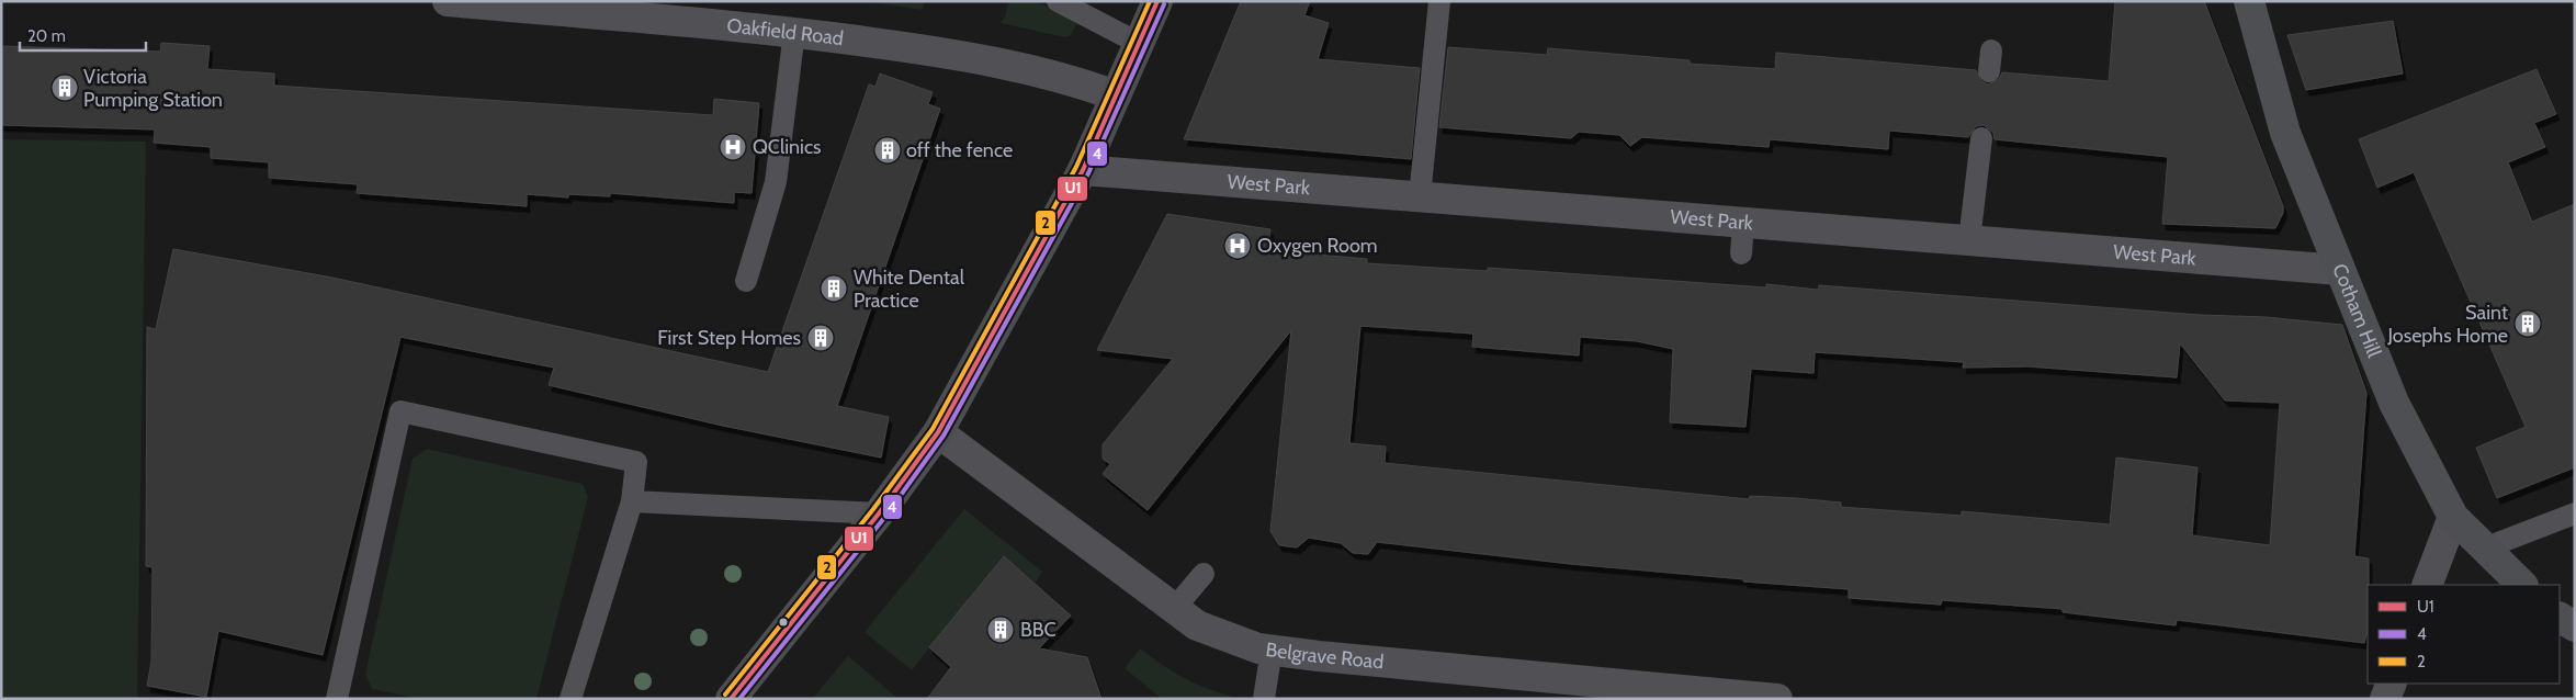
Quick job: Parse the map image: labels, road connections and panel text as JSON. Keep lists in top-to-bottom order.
{
  "streets": {
    "street": [
      "Oakfield Road",
      "West Park",
      "Cotham Hill",
      "Belgrave Road"
    ]
  },
  "crossings": [
    ["West Park", "Cotham Hill"]
  ],
  "places": {
    "building": [
      "Victoria Pumping Station",
      "off the fence",
      "White Dental Practice",
      "Saint Josephs Home",
      "First Step Homes",
      "BBC"
    ],
    "hospital": ["QClinics", "Oxygen Room"]
  },
  "lines": ["transit line U1", "transit line 2", "transit line 4"],
  "legend": ["U1", "4", "2"],
  "scale_bar": "20 m"
}
